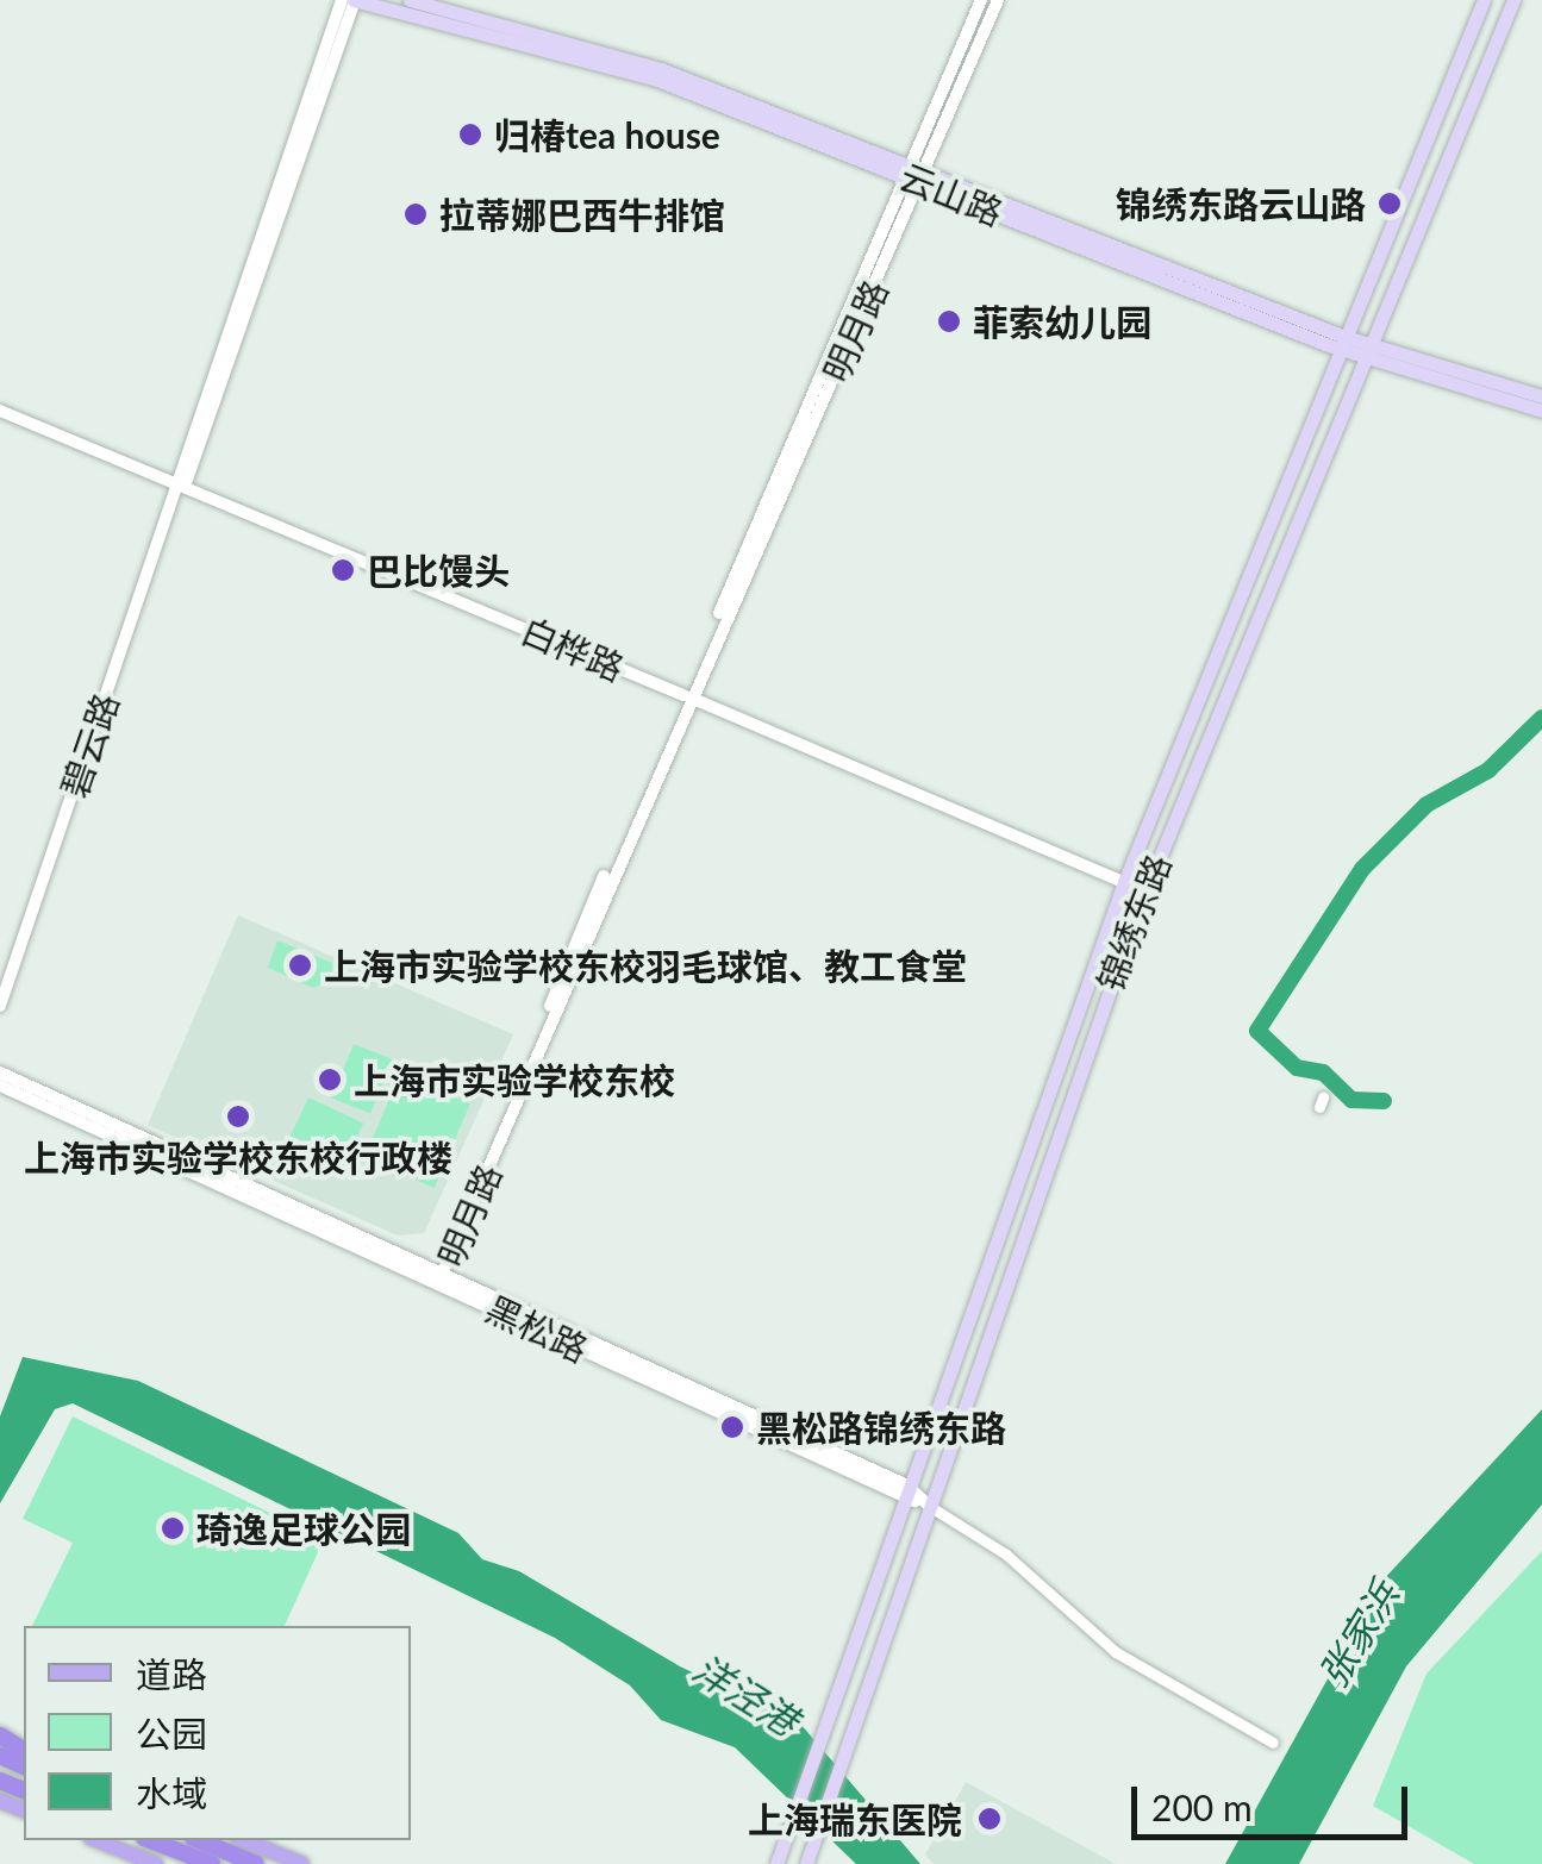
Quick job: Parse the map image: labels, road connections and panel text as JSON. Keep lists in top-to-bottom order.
{
  "streets": {
    "main road": ["云山路", "锦绣东路"],
    "street": ["明月路", "白桦路", "碧云路"]
  },
  "crossings": [
    ["云山路", "明月路"],
    ["云山路", "碧云路"],
    ["云山路", "锦绣东路"],
    ["明月路", "白桦路"],
    ["白桦路", "碧云路"],
    ["白桦路", "锦绣东路"]
  ],
  "water": ["张家浜", "洋泾港"],
  "places": [
    "归椿tea house",
    "锦绣东路云山路",
    "拉蒂娜巴西牛排馆",
    "菲索幼儿园",
    "巴比馒头",
    "上海市实验学校东校羽毛球馆、教工食堂",
    "上海市实验学校东校",
    "上海市实验学校东校行政楼",
    "黑松路锦绣东路",
    "琦逸足球公园",
    "上海瑞东医院"
  ],
  "legend": ["道路", "公园", "水域"],
  "scale_bar": "200 m"
}
